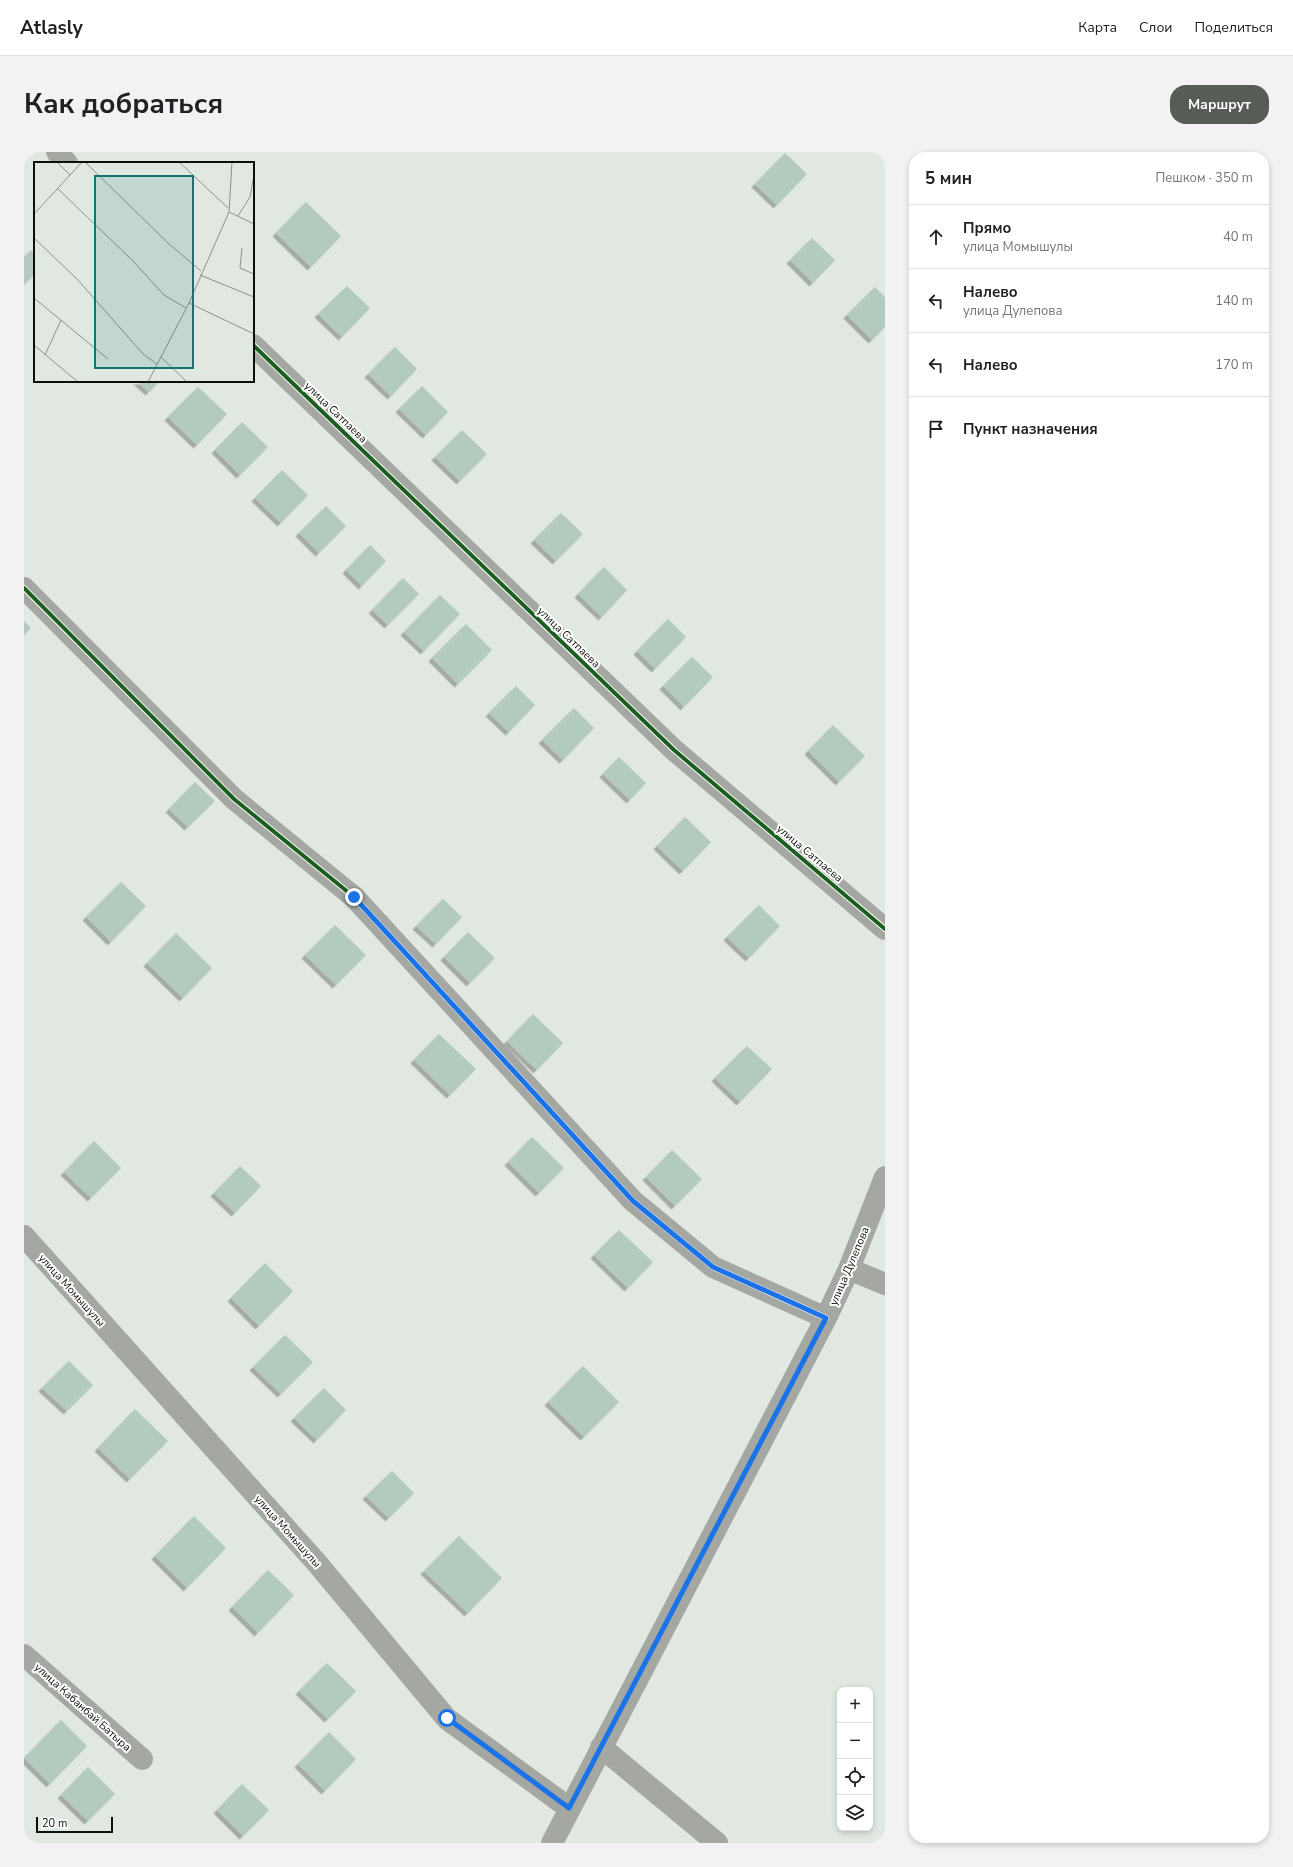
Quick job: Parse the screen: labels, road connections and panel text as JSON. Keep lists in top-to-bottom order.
{
  "streets": {
    "street": [
      "улица Сатпаева",
      "улица Дулепова",
      "улица Момышулы",
      "улица Кабанбай Батыра"
    ]
  },
  "crossings": [
    ["улица Дулепова", "улица Момышулы"]
  ],
  "scale_bar": "20 m",
  "page": {
    "header": "Atlasly",
    "nav": ["Карта", "Слои", "Поделиться"],
    "title": "Как добраться",
    "buttons": "Маршрут",
    "heading": ["5 мин", "Пешком · 350 m"],
    "list": [
      ["Прямо", "улица Момышулы", "40 m"],
      ["Налево", "улица Дулепова", "140 m"],
      ["Налево", "170 m"],
      "Пункт назначения"
    ],
    "map_buttons": ["+", "−"],
    "scale": "20 m"
  }
}
